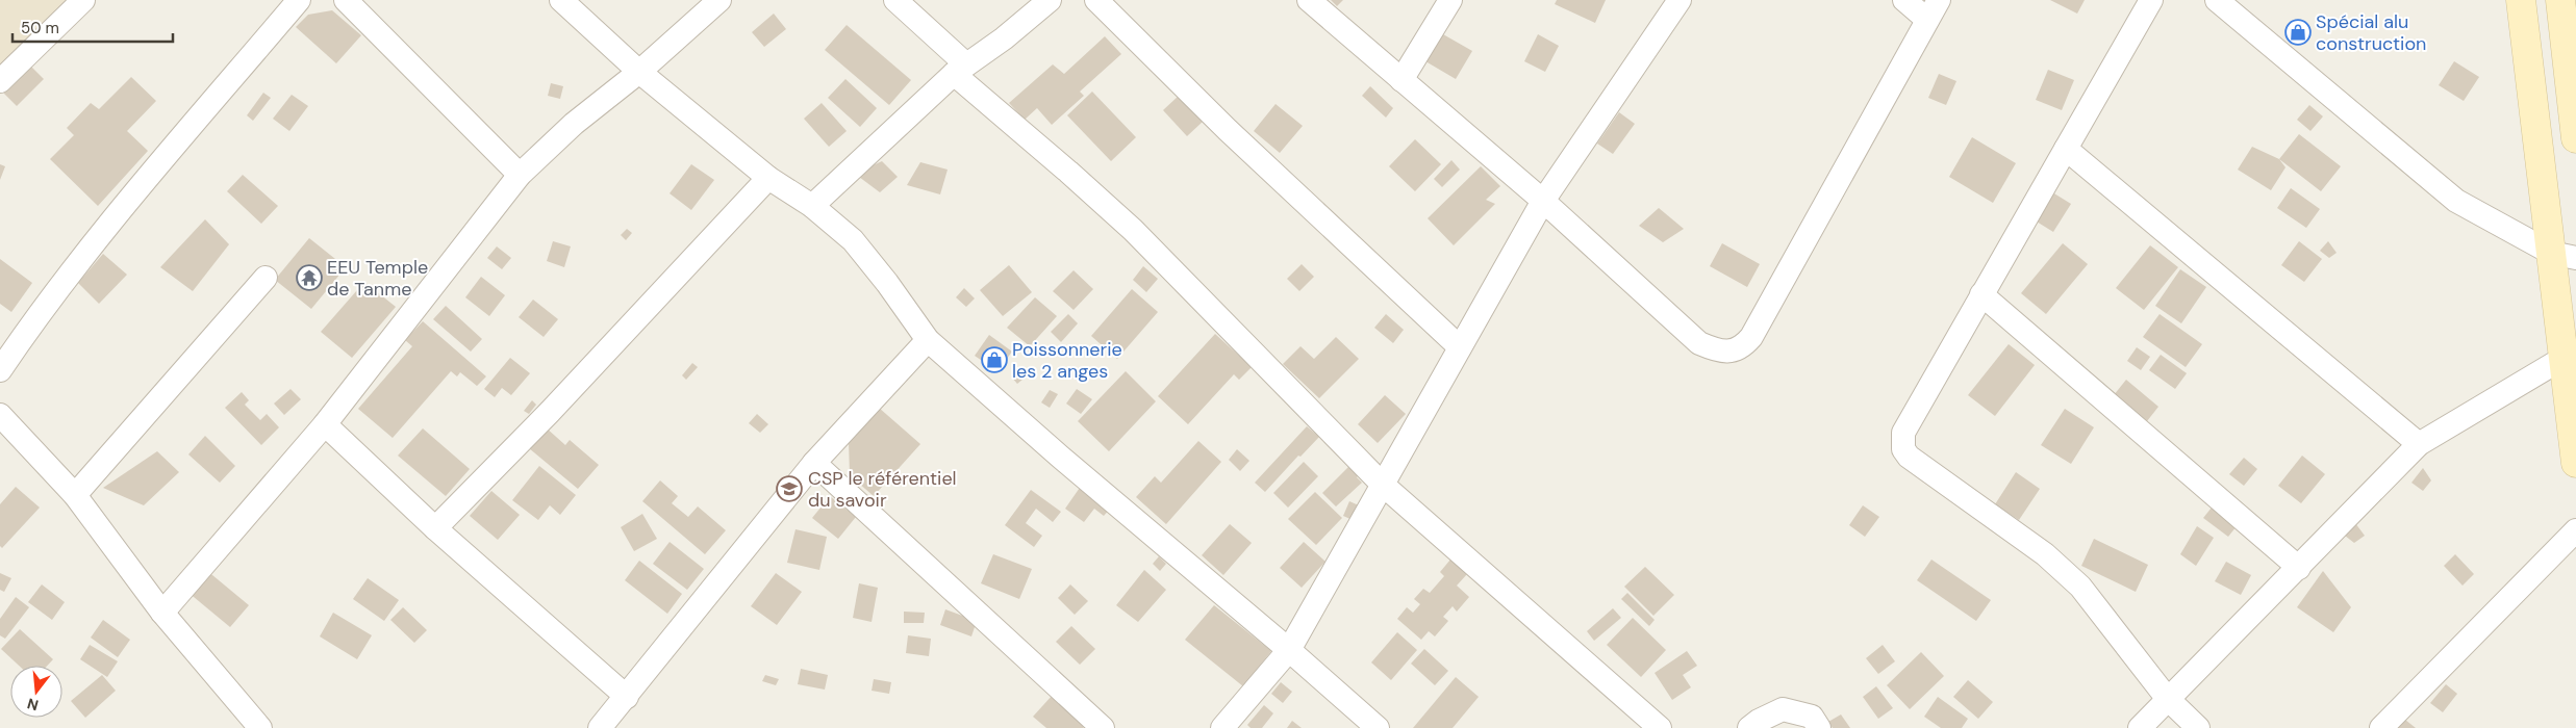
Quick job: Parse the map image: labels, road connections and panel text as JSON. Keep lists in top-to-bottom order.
{
  "places": {
    "shop": ["Spécial alu construction", "Poissonnerie les 2 anges"],
    "temple": ["EEU Temple de Tanme"],
    "school or university": ["CSP le référentiel du savoir"]
  },
  "scale_bar": "50 m",
  "north": "bottom"
}
